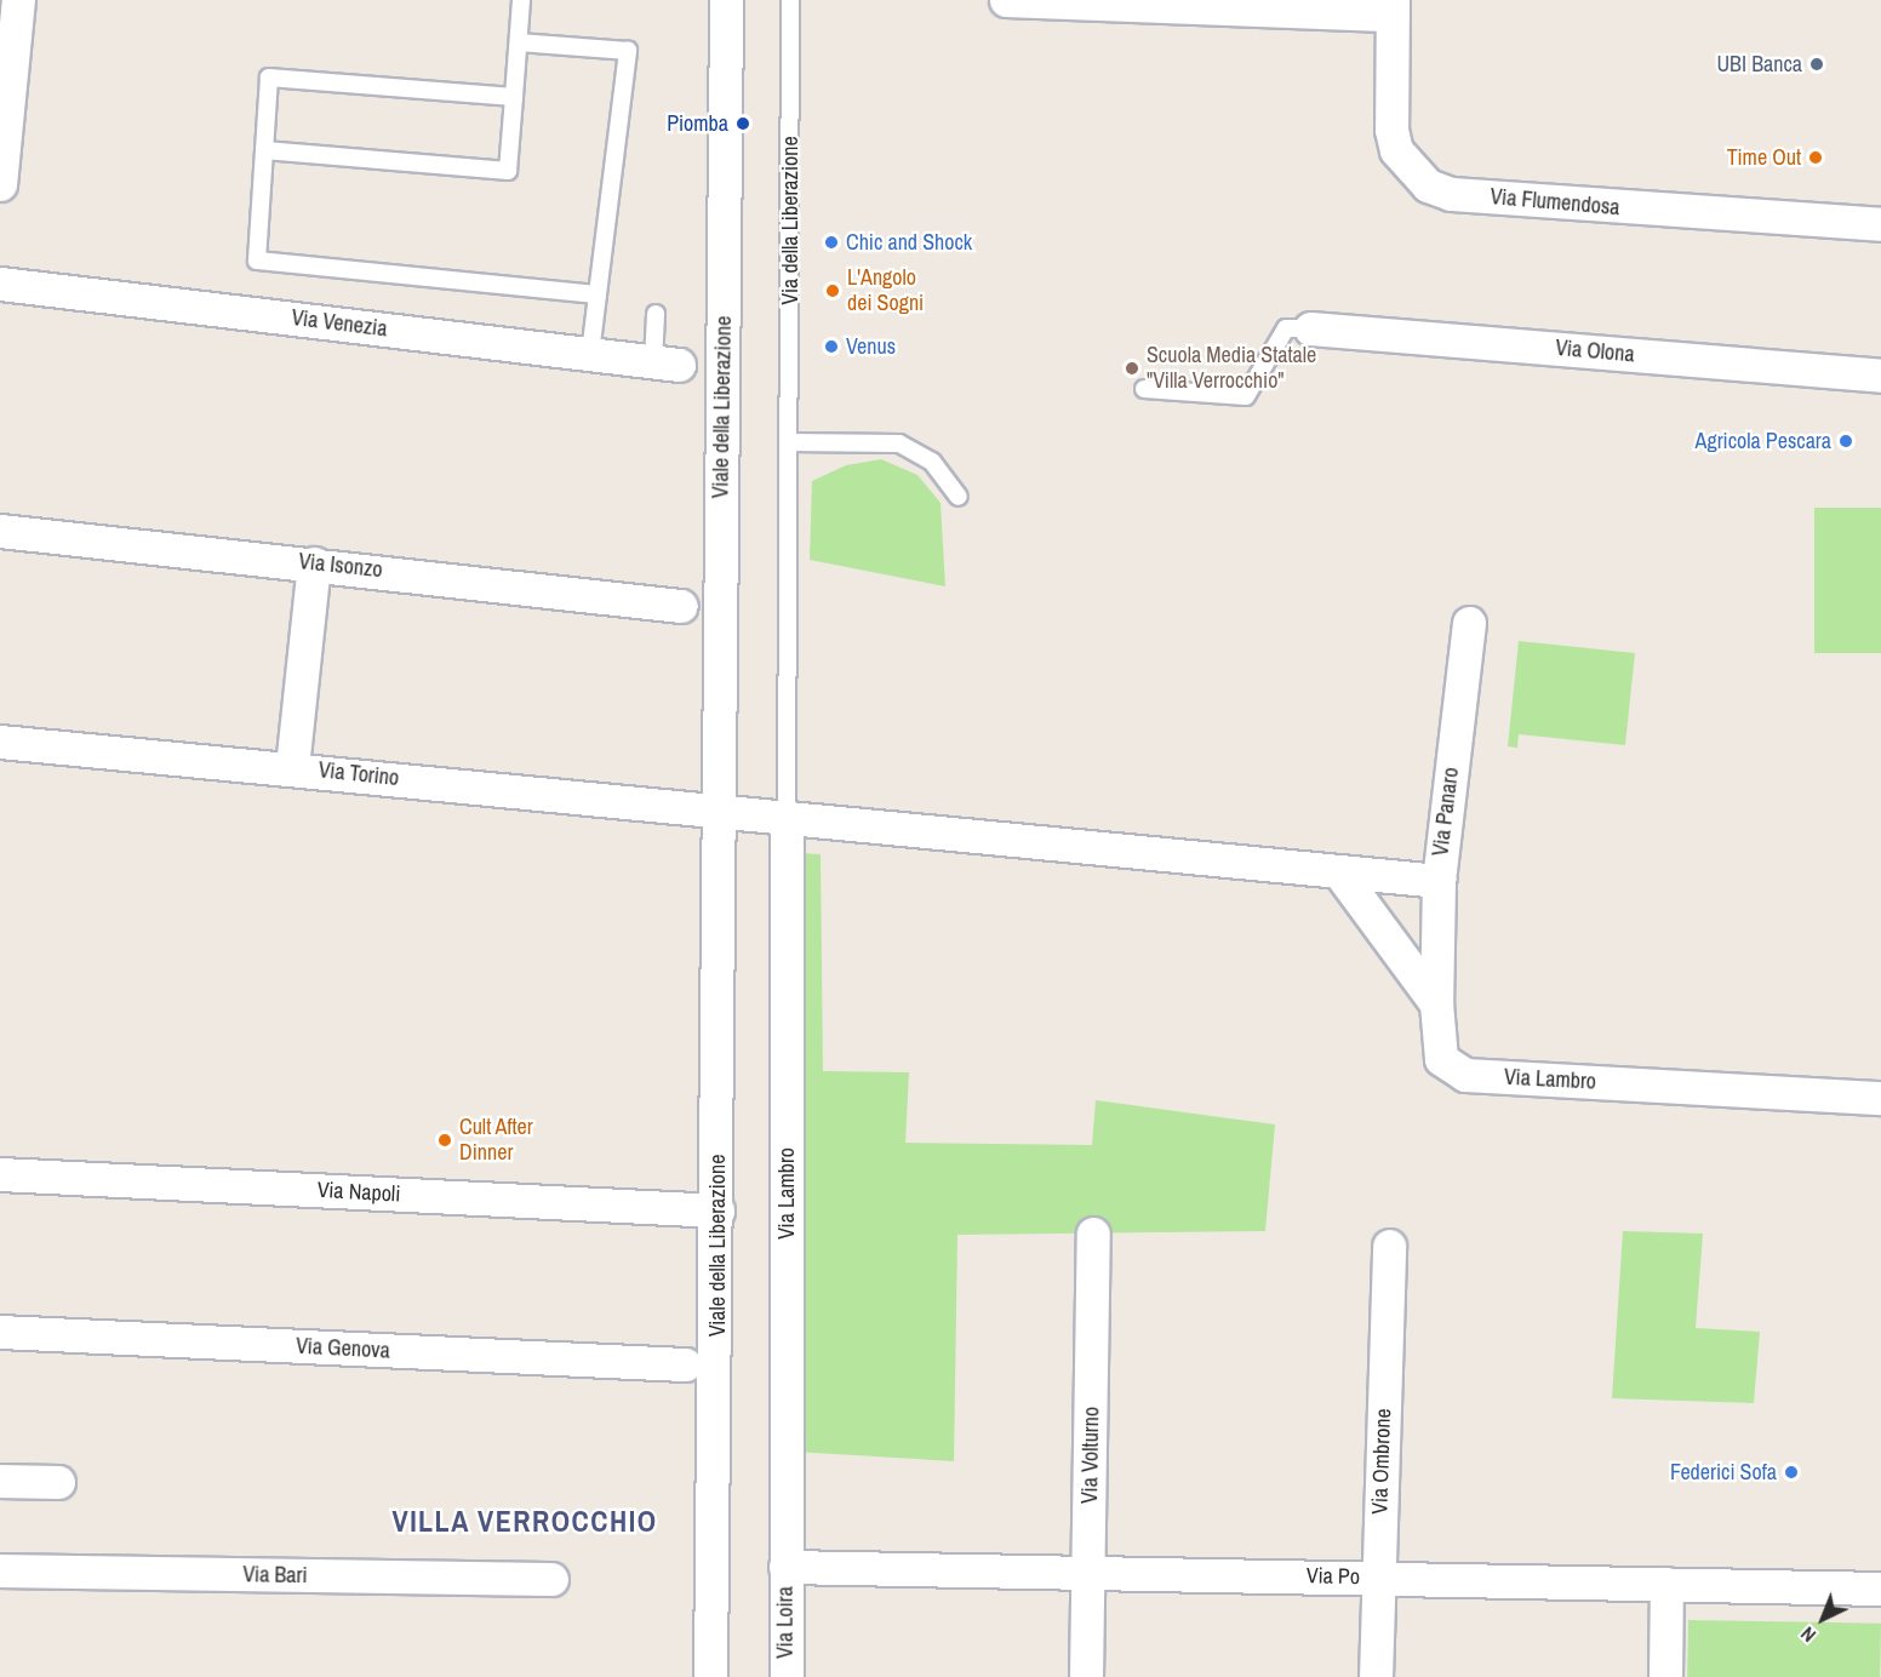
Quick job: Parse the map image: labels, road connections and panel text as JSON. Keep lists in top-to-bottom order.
{
  "streets": {
    "street": [
      "Via Flumendosa",
      "Via Venezia",
      "Via Olona",
      "Viale della Liberazione",
      "Via Isonzo",
      "Via Torino",
      "Via Panaro",
      "Via Lambro",
      "Via Napoli",
      "Via Genova",
      "Via Volturno",
      "Via Ombrone",
      "Via Bari",
      "Via Po",
      "Via Loira"
    ],
    "lane": ["Via della Liberazione"]
  },
  "crossings": [
    ["Via della Liberazione", "Via Lambro"],
    ["Viale della Liberazione", "Via Torino"],
    ["Viale della Liberazione", "Via Napoli"],
    ["Via Panaro", "Via Lambro"],
    ["Via Lambro", "Via Po"],
    ["Via Lambro", "Via Loira"],
    ["Via Volturno", "Via Po"],
    ["Via Ombrone", "Via Po"],
    ["Via Po", "Via Loira"]
  ],
  "districts": ["VILLA VERROCCHIO"],
  "places": [
    "UBI Banca",
    "Piomba",
    "Time Out",
    "Chic and Shock",
    "L'Angolo dei Sogni",
    "Venus",
    "Scuola Media Statale \"Villa Verrocchio\"",
    "Agricola Pescara",
    "Cult After Dinner",
    "Federici Sofa"
  ],
  "north": "bottom left"
}
